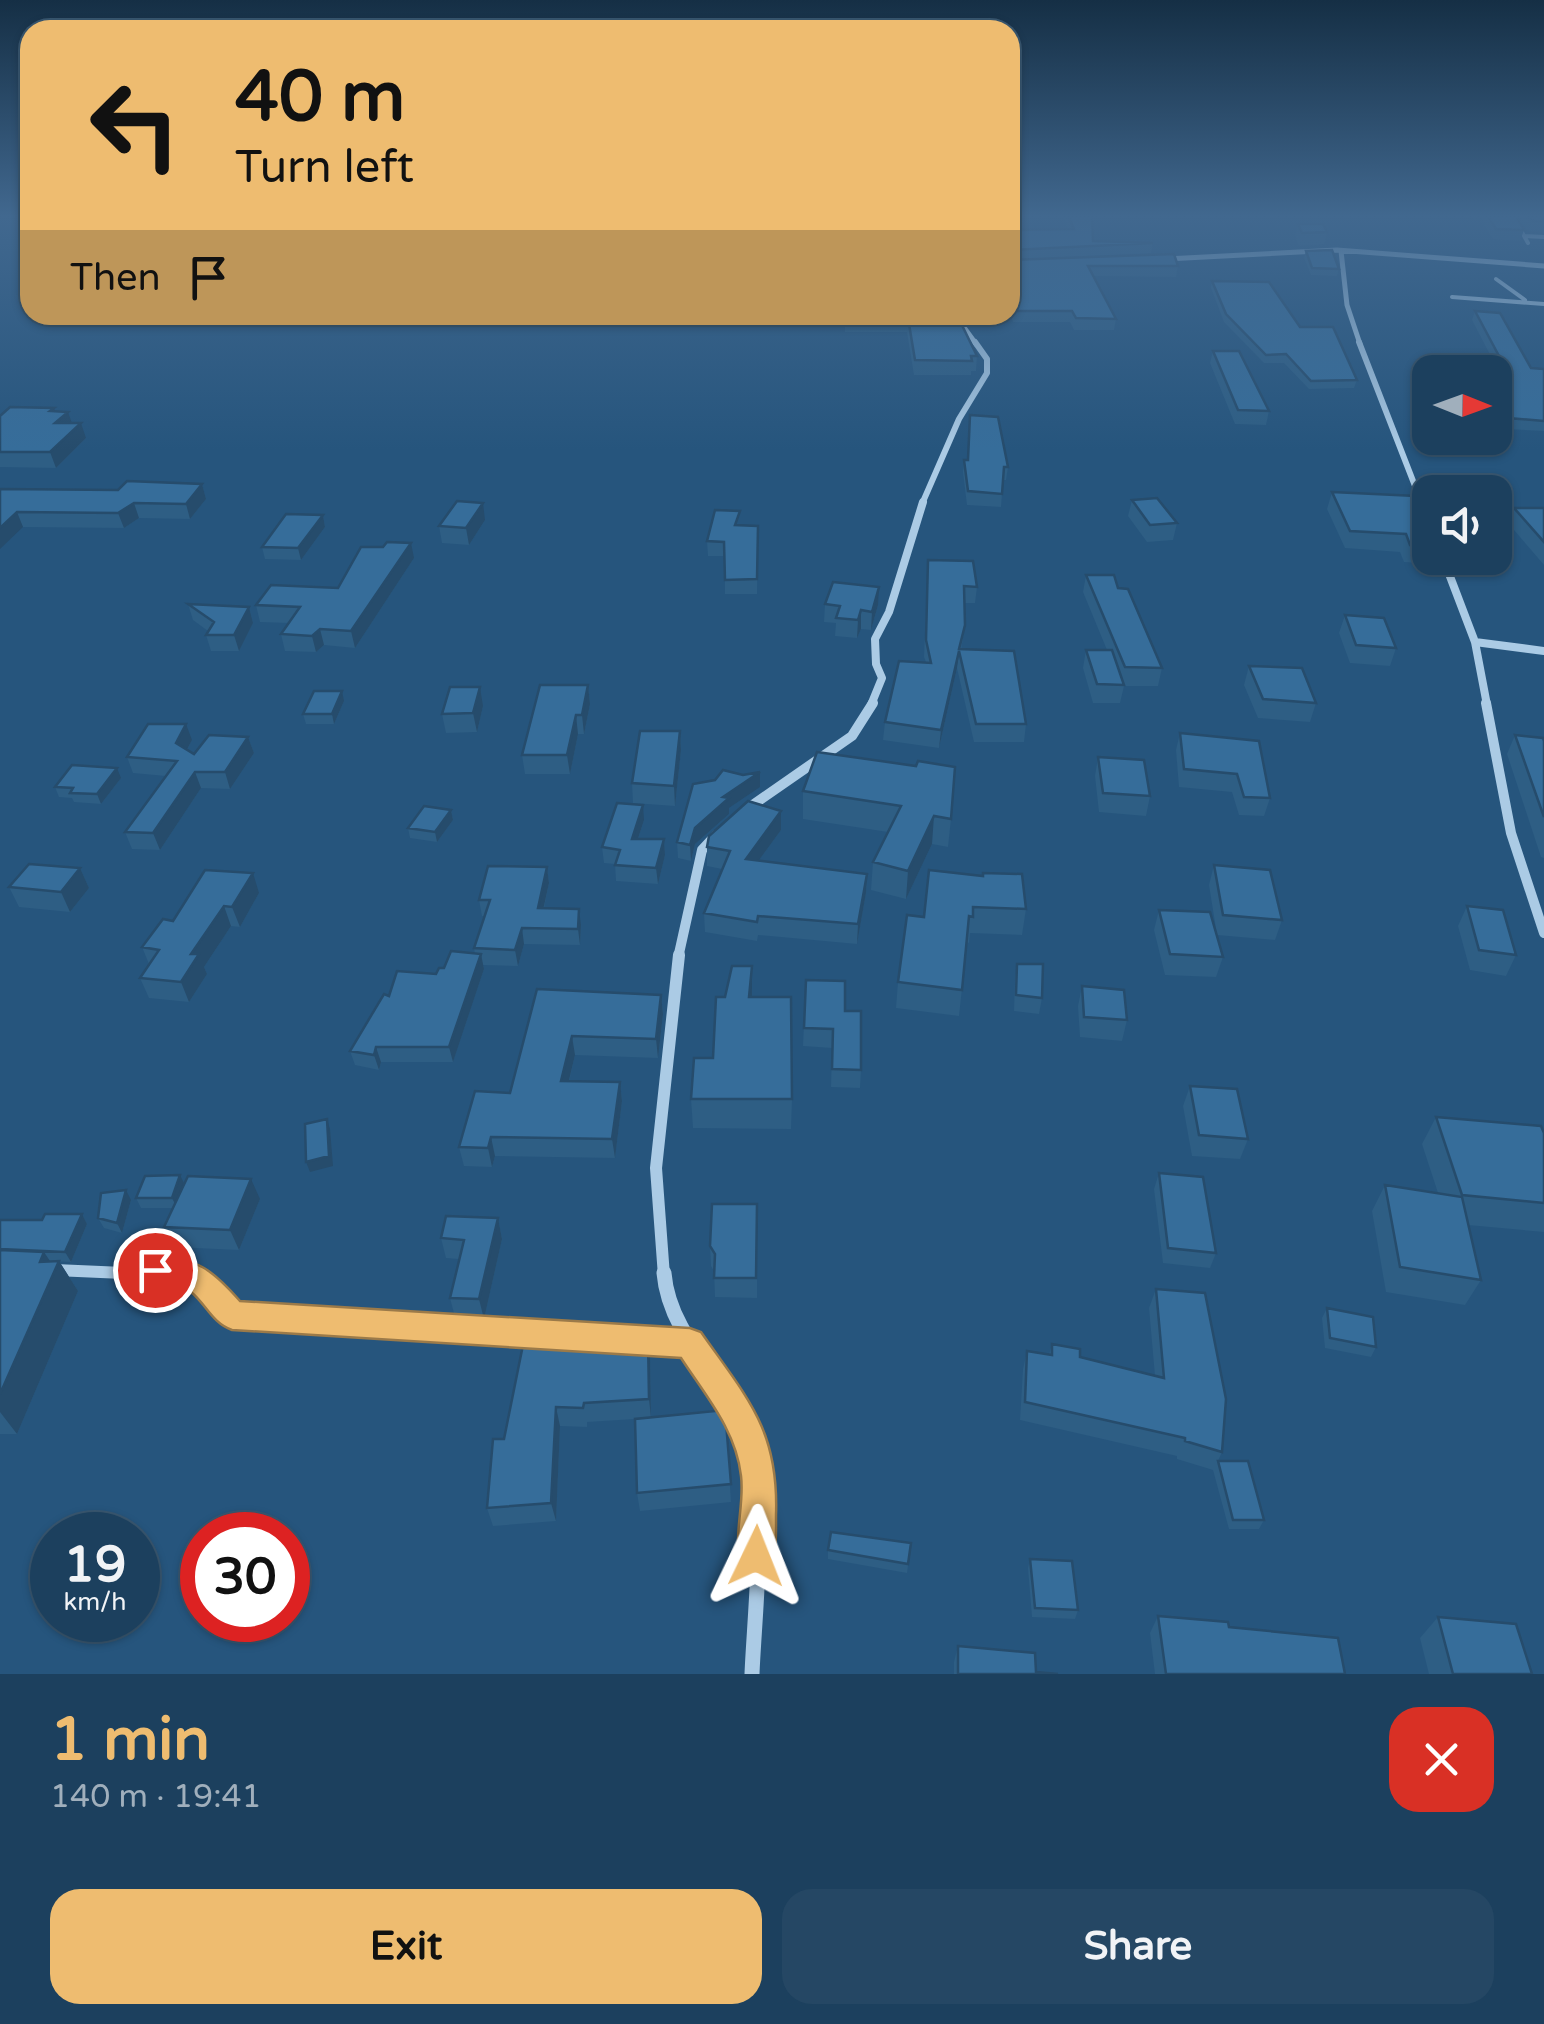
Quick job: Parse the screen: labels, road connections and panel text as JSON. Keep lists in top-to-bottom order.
{
  "north": "right",
  "page": {
    "turn": ["40 m", "Turn left"],
    "then": "Then",
    "speed": "19 km/h",
    "limit": "30",
    "heading": ["1 min", "140 m · 19:41"],
    "buttons": ["Exit", "Share"]
  }
}
